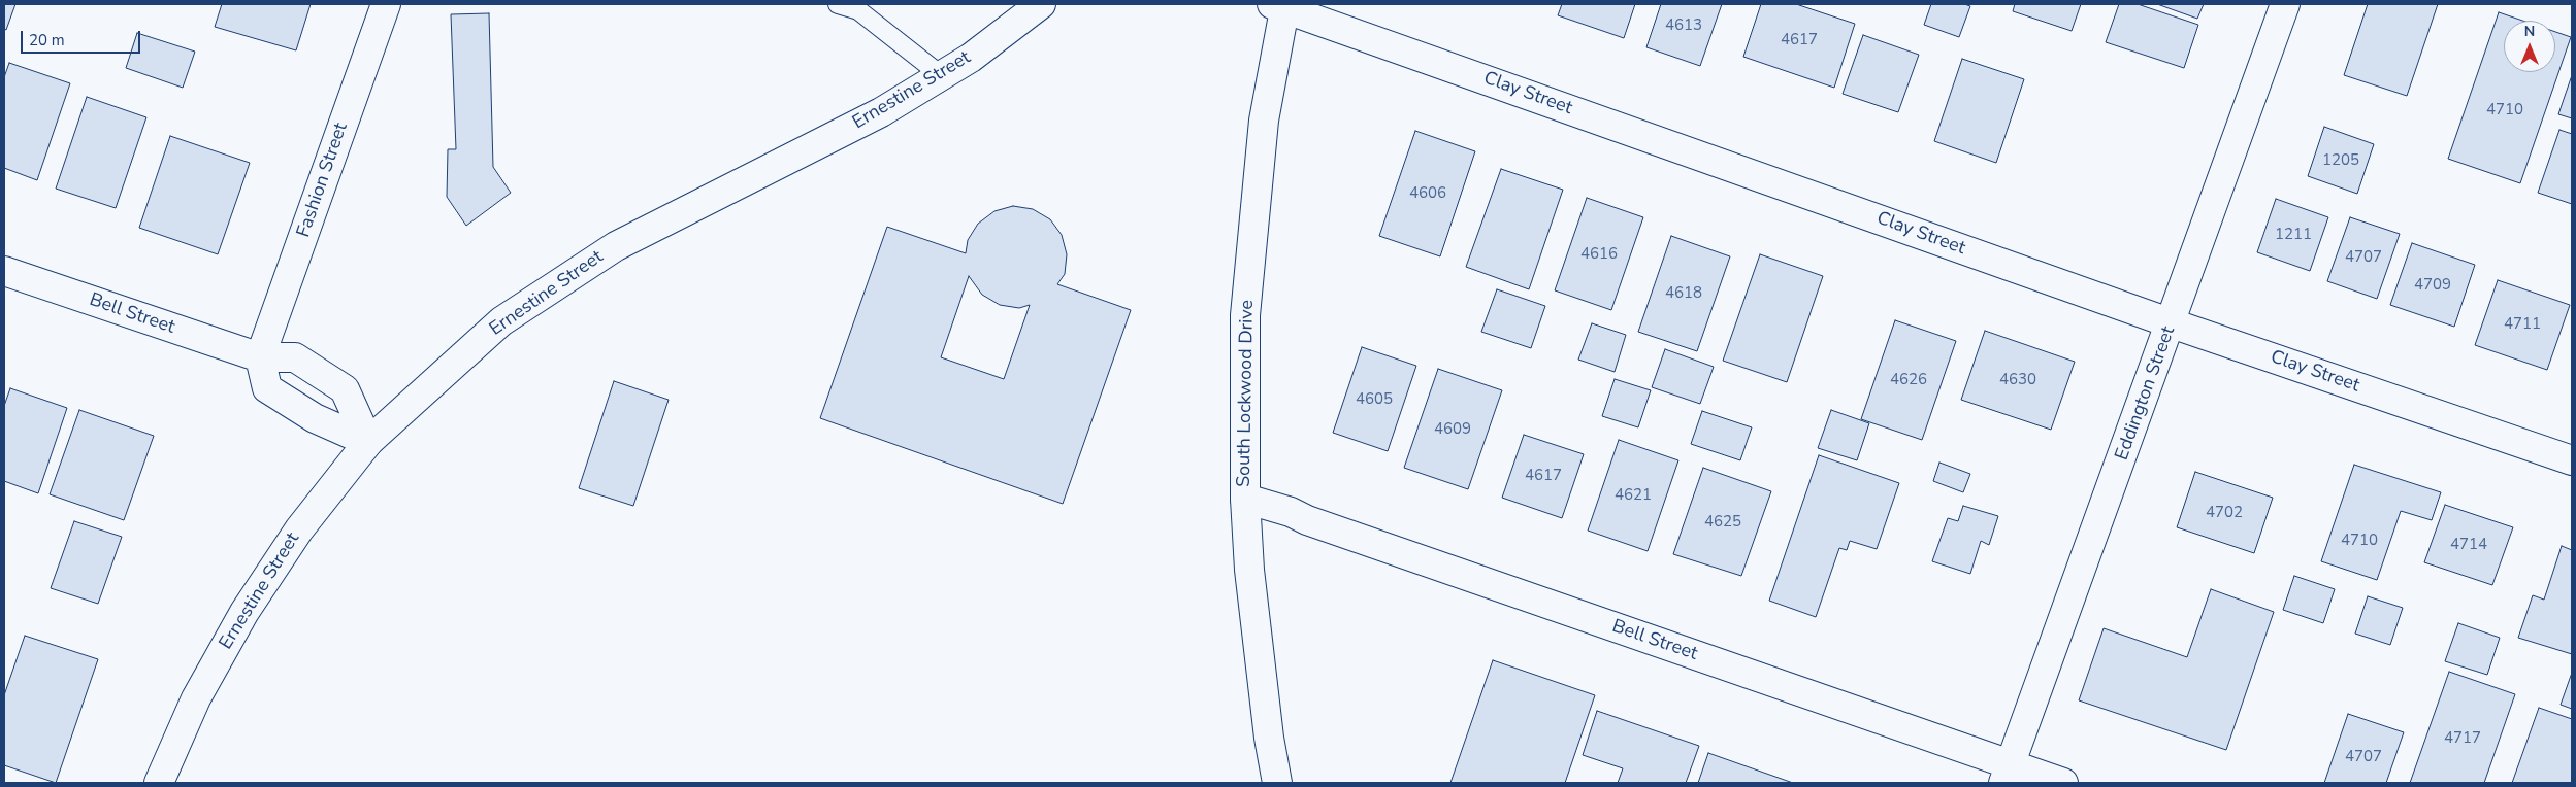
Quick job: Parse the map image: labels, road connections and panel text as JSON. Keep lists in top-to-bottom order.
{
  "streets": {
    "street": [
      "Ernestine Street",
      "Clay Street",
      "Fashion Street",
      "Bell Street",
      "South Lockwood Drive",
      "Eddington Street"
    ]
  },
  "crossings": [
    ["Ernestine Street", "Bell Street"],
    ["Clay Street", "South Lockwood Drive"],
    ["Clay Street", "Eddington Street"],
    ["Fashion Street", "Bell Street"],
    ["Bell Street", "South Lockwood Drive"],
    ["Bell Street", "Eddington Street"]
  ],
  "house_numbers": [
    "4613",
    "4617",
    "4710",
    "1205",
    "4606",
    "1211",
    "4616",
    "4707",
    "4709",
    "4618",
    "4711",
    "4626",
    "4630",
    "4605",
    "4609",
    "4617",
    "4621",
    "4702",
    "4625",
    "4710",
    "4714",
    "4717",
    "4707"
  ],
  "scale_bar": "20 m",
  "north": "top"
}
